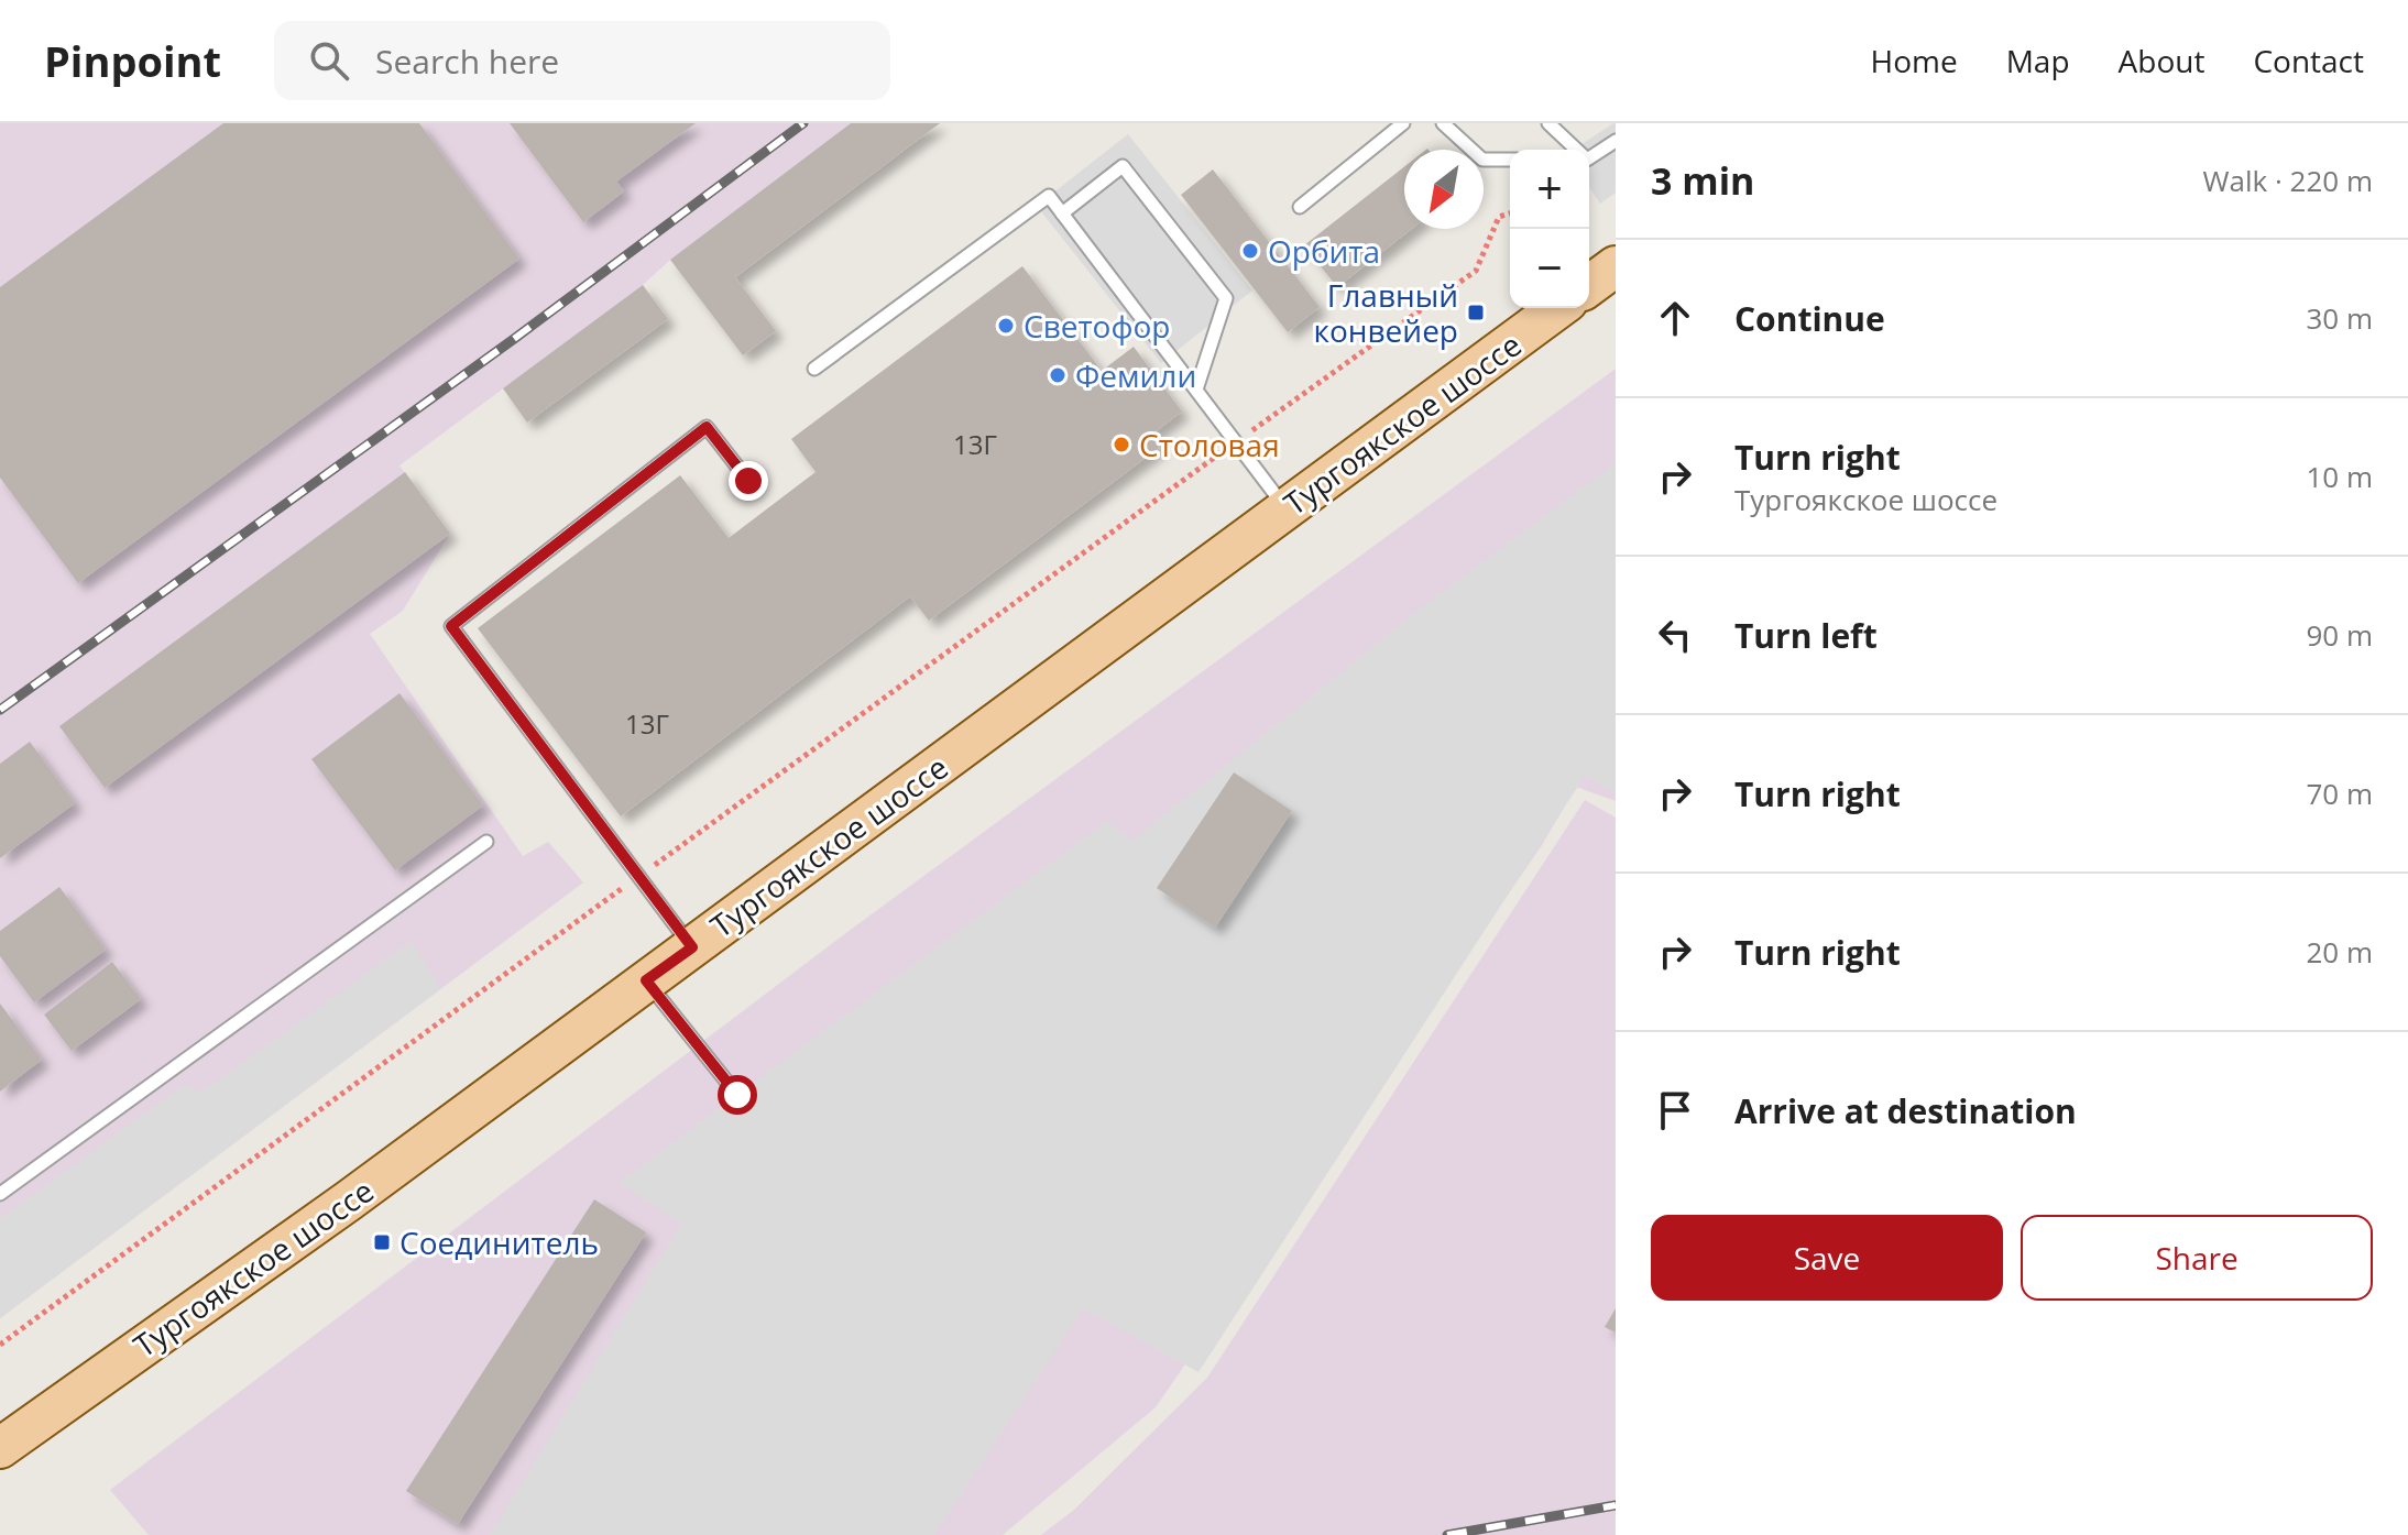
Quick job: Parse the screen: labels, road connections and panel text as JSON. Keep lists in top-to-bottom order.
{
  "streets": {
    "main road": ["Тургоякское шоссе"]
  },
  "places": {
    "other": [
      "Орбита",
      "Светофор",
      "Фемили",
      "Столовая"
    ],
    "transit": ["Главный конвейер", "Соединитель"]
  },
  "house_numbers": ["13Г", "13Г"],
  "north": "bottom left",
  "page": {
    "header": "Pinpoint",
    "search": "Search here",
    "nav": [
      "Home",
      "Map",
      "About",
      "Contact"
    ],
    "heading": ["3 min", "Walk · 220 m"],
    "map_buttons": ["+", "−"],
    "list": [
      ["Continue", "30 m"],
      ["Turn right", "Тургоякское шоссе", "10 m"],
      ["Turn left", "90 m"],
      ["Turn right", "70 m"],
      ["Turn right", "20 m"],
      "Arrive at destination"
    ],
    "buttons": ["Save", "Share"]
  }
}
